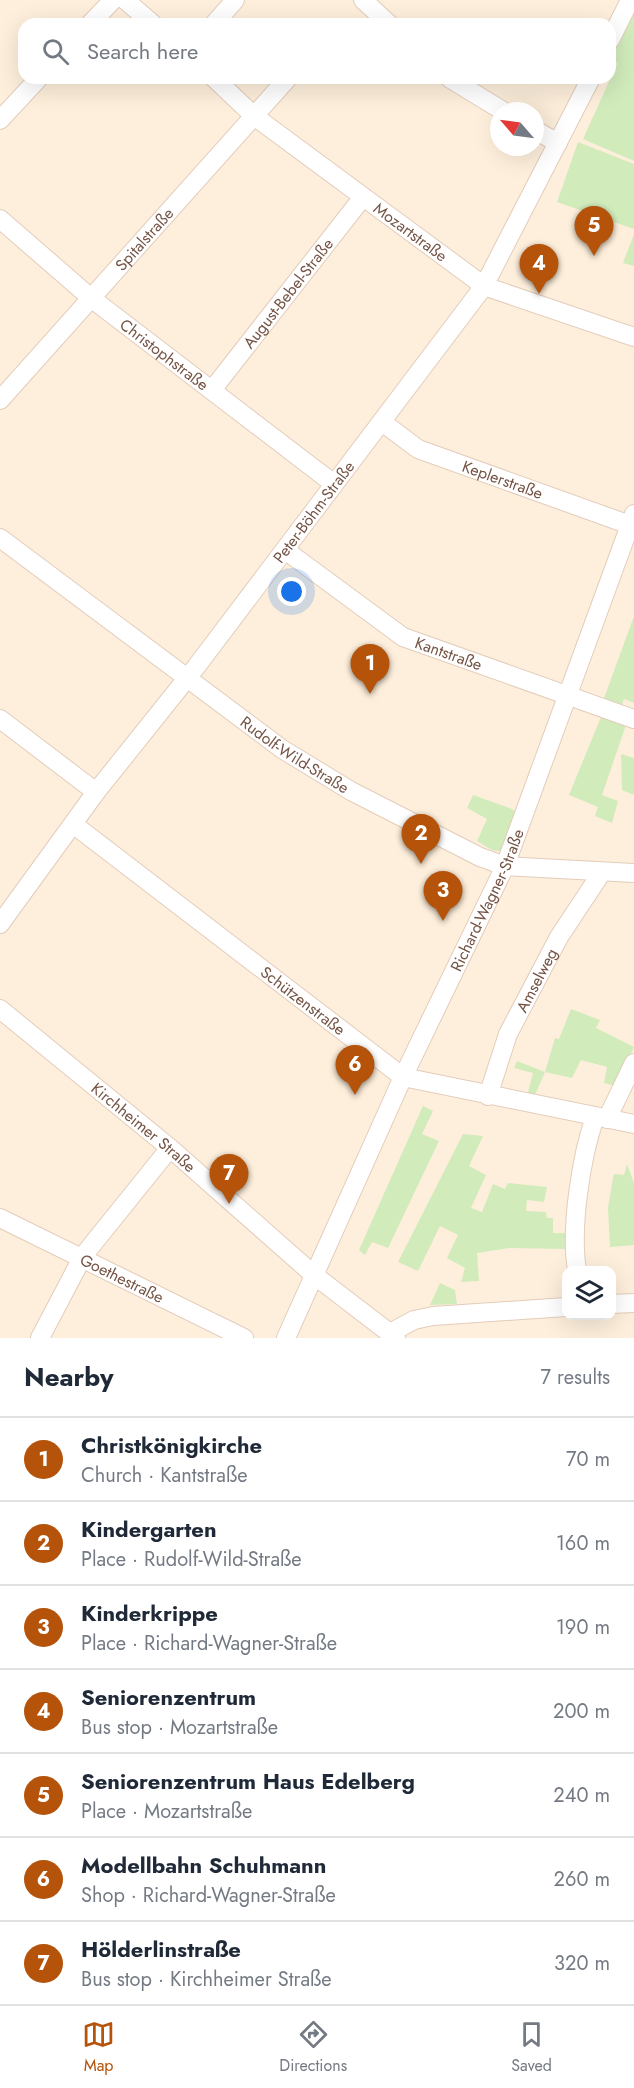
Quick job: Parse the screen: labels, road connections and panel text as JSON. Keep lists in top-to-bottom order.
{
  "streets": {
    "street": [
      "Mozartstraße",
      "Spitalstraße",
      "August-Bebel-Straße",
      "Christophstraße",
      "Keplerstraße",
      "Peter-Böhm-Straße",
      "Kantstraße",
      "Rudolf-Wild-Straße",
      "Richard-Wagner-Straße",
      "Amselweg",
      "Schützenstraße",
      "Kirchheimer Straße",
      "Goethestraße"
    ]
  },
  "crossings": [
    ["Mozartstraße", "Spitalstraße"],
    ["Mozartstraße", "August-Bebel-Straße"],
    ["Mozartstraße", "Peter-Böhm-Straße"],
    ["Spitalstraße", "Christophstraße"],
    ["August-Bebel-Straße", "Christophstraße"],
    ["Christophstraße", "Peter-Böhm-Straße"],
    ["Keplerstraße", "Peter-Böhm-Straße"],
    ["Keplerstraße", "Richard-Wagner-Straße"],
    ["Peter-Böhm-Straße", "Kantstraße"],
    ["Peter-Böhm-Straße", "Rudolf-Wild-Straße"],
    ["Peter-Böhm-Straße", "Schützenstraße"],
    ["Kantstraße", "Richard-Wagner-Straße"],
    ["Rudolf-Wild-Straße", "Richard-Wagner-Straße"],
    ["Rudolf-Wild-Straße", "Amselweg"],
    ["Richard-Wagner-Straße", "Schützenstraße"],
    ["Richard-Wagner-Straße", "Kirchheimer Straße"],
    ["Amselweg", "Schützenstraße"]
  ],
  "north": "top left",
  "page": {
    "search": "Search here",
    "pins": [
      "5",
      "4",
      "1",
      "2",
      "3",
      "6",
      "7"
    ],
    "heading": ["Nearby", "7 results"],
    "list": [
      {
        "mark": "1",
        "name": "Christkönigkirche",
        "note": "Church · Kantstraße",
        "value": "70 m"
      },
      {
        "mark": "2",
        "name": "Kindergarten",
        "note": "Place · Rudolf-Wild-Straße",
        "value": "160 m"
      },
      {
        "mark": "3",
        "name": "Kinderkrippe",
        "note": "Place · Richard-Wagner-Straße",
        "value": "190 m"
      },
      {
        "mark": "4",
        "name": "Seniorenzentrum",
        "note": "Bus stop · Mozartstraße",
        "value": "200 m"
      },
      {
        "mark": "5",
        "name": "Seniorenzentrum Haus Edelberg",
        "note": "Place · Mozartstraße",
        "value": "240 m"
      },
      {
        "mark": "6",
        "name": "Modellbahn Schuhmann",
        "note": "Shop · Richard-Wagner-Straße",
        "value": "260 m"
      },
      {
        "mark": "7",
        "name": "Hölderlinstraße",
        "note": "Bus stop · Kirchheimer Straße",
        "value": "320 m"
      }
    ],
    "nav": ["Map", "Directions", "Saved"]
  }
}
